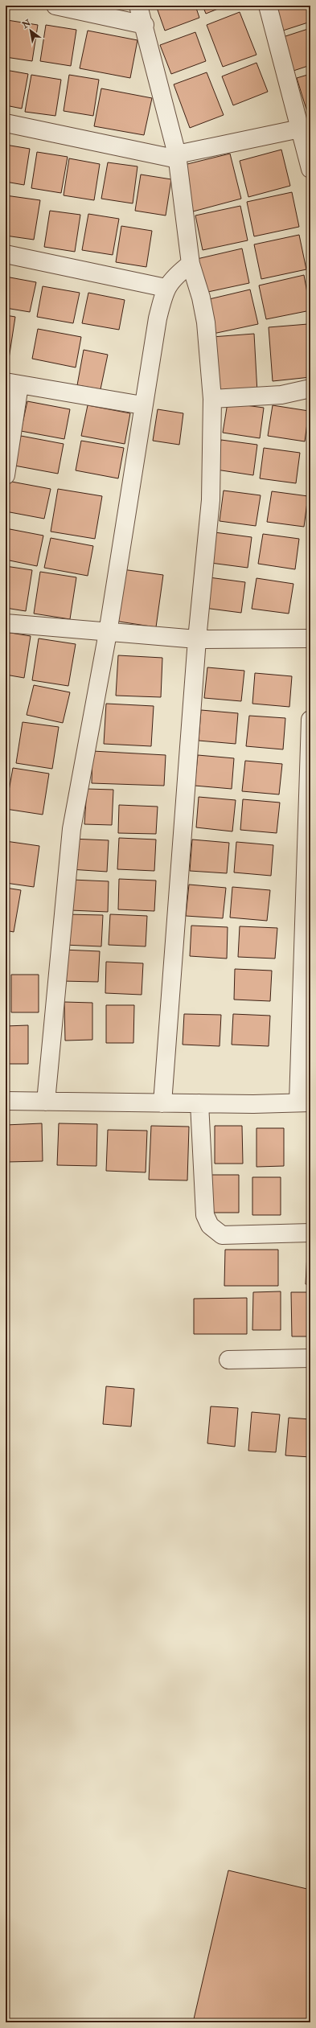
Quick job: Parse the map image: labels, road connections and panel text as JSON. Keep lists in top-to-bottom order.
{
  "north": "top left"
}
